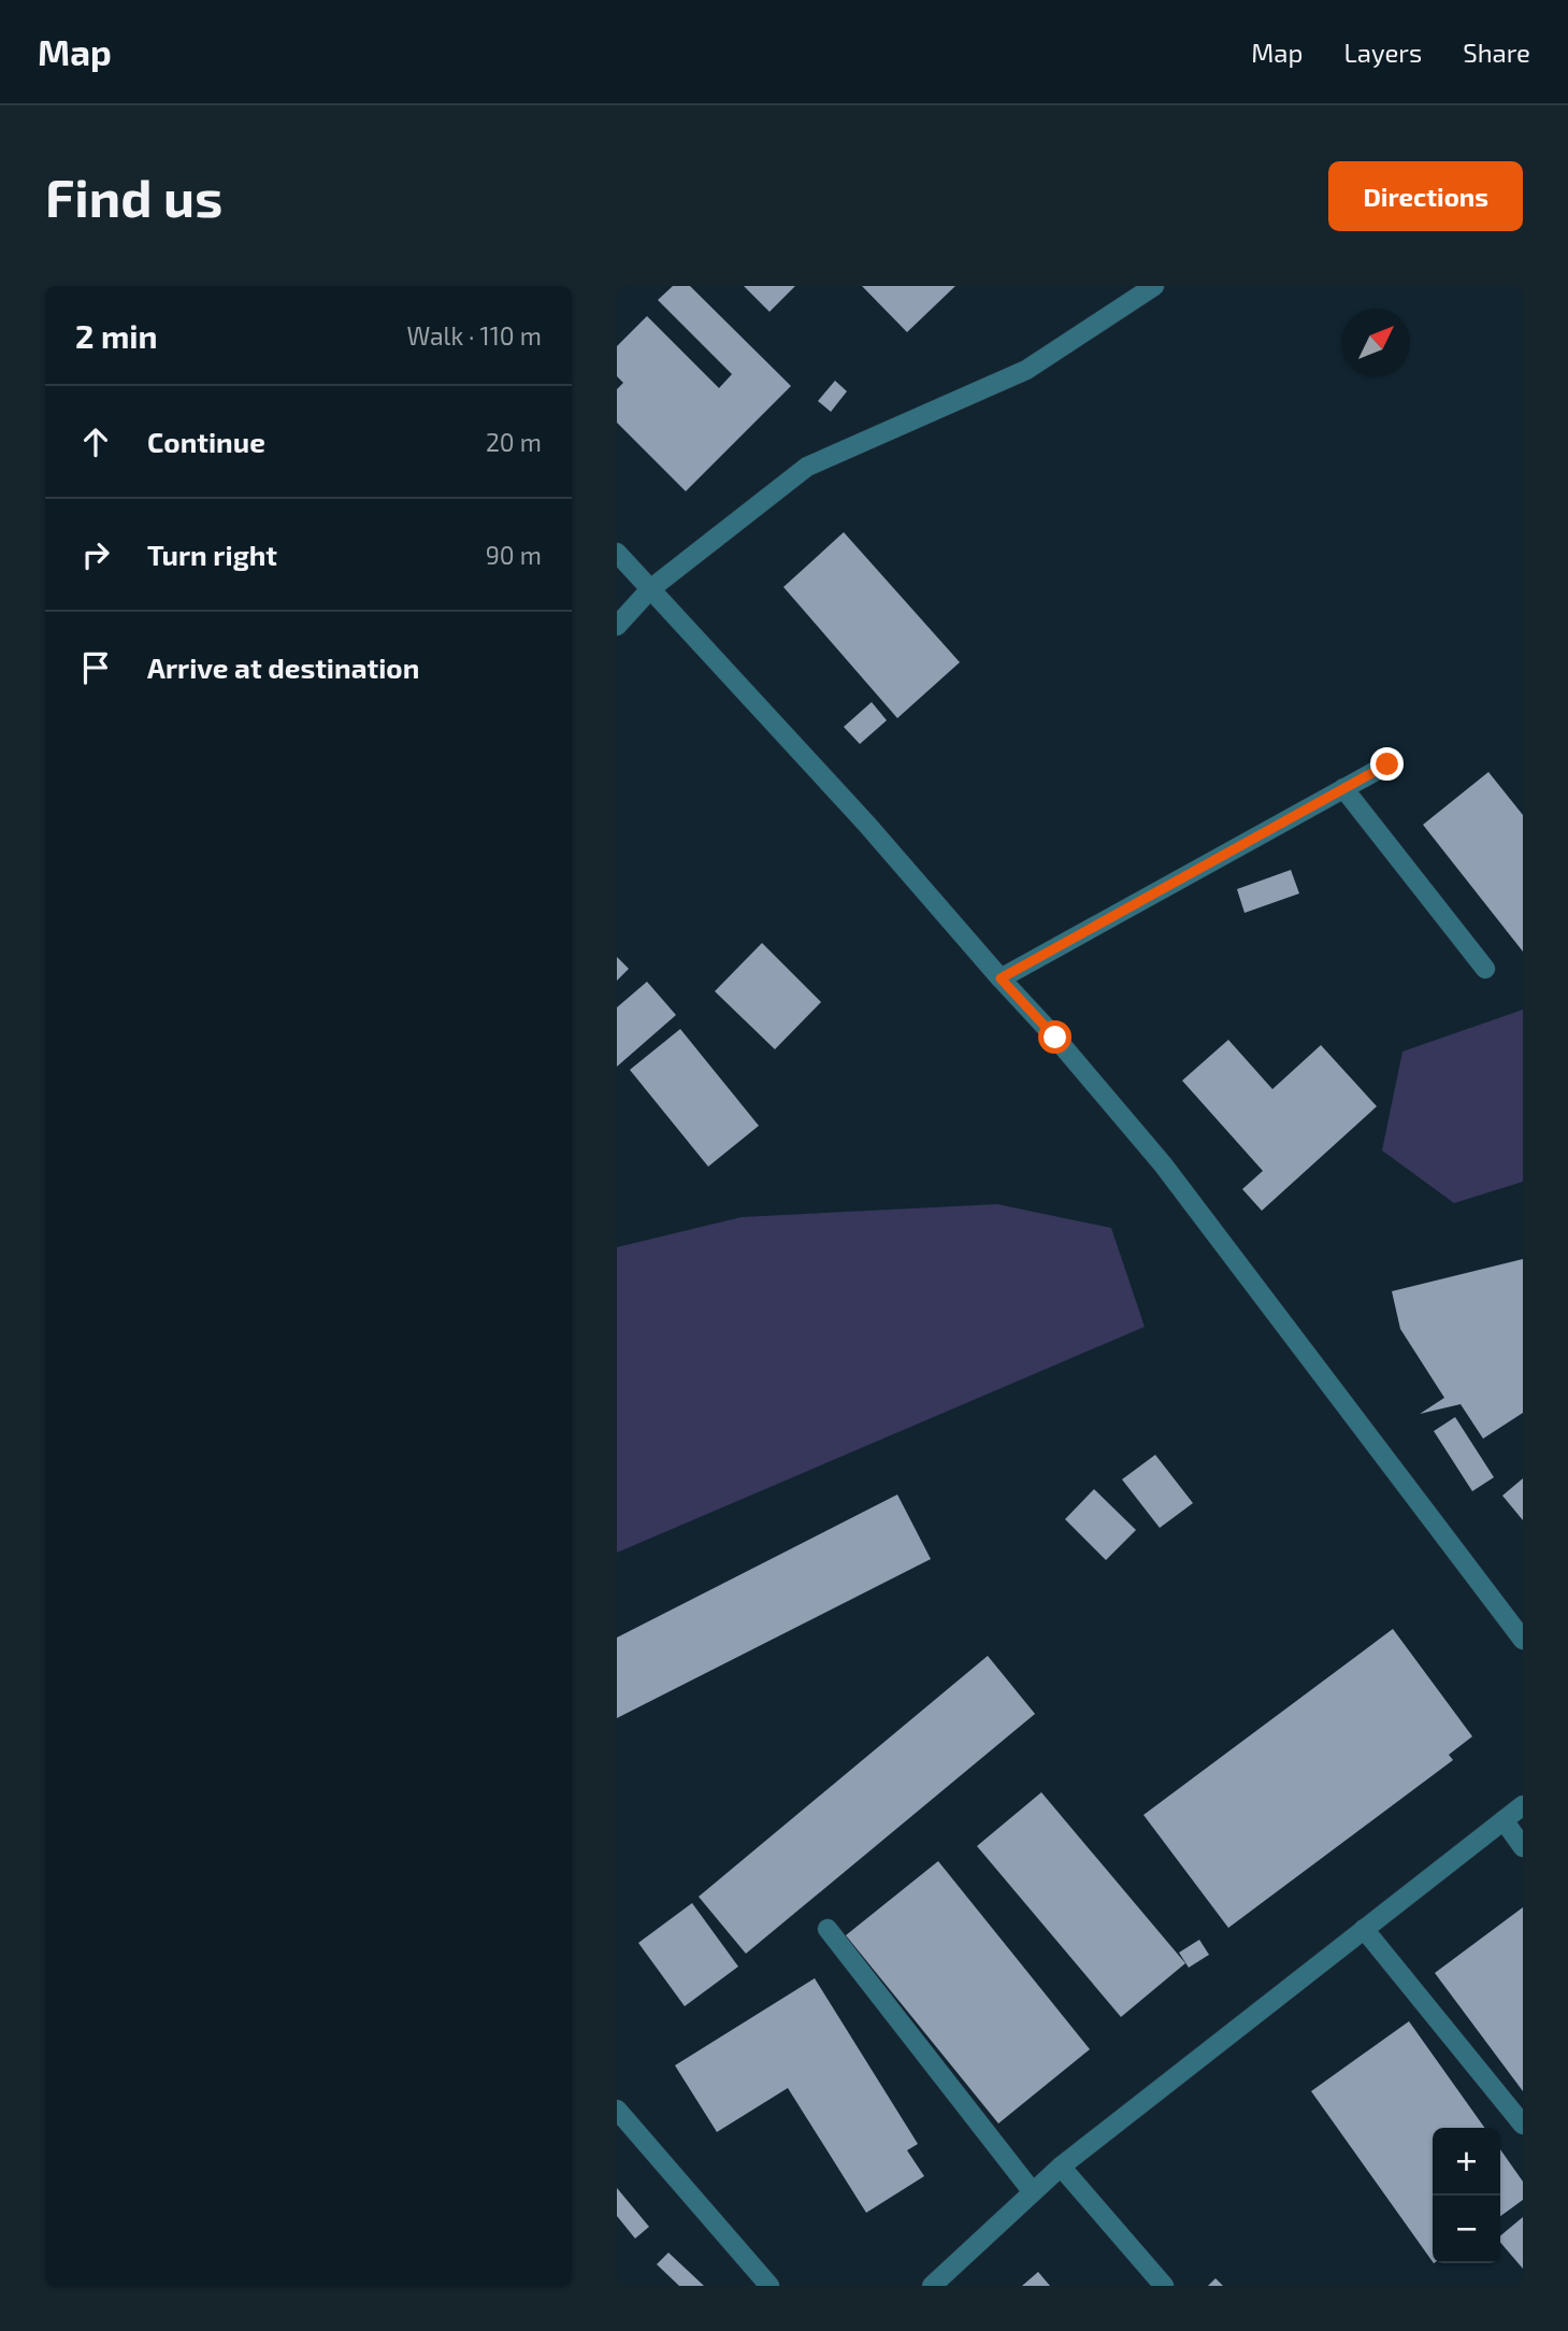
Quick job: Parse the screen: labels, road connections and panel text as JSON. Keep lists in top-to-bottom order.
{
  "north": "top right",
  "page": {
    "header": "Map",
    "nav": ["Map", "Layers", "Share"],
    "buttons": "Directions",
    "title": "Find us",
    "heading": ["2 min", "Walk · 110 m"],
    "list": [
      ["Continue", "20 m"],
      ["Turn right", "90 m"],
      "Arrive at destination"
    ],
    "map_buttons": ["+", "−"]
  }
}
